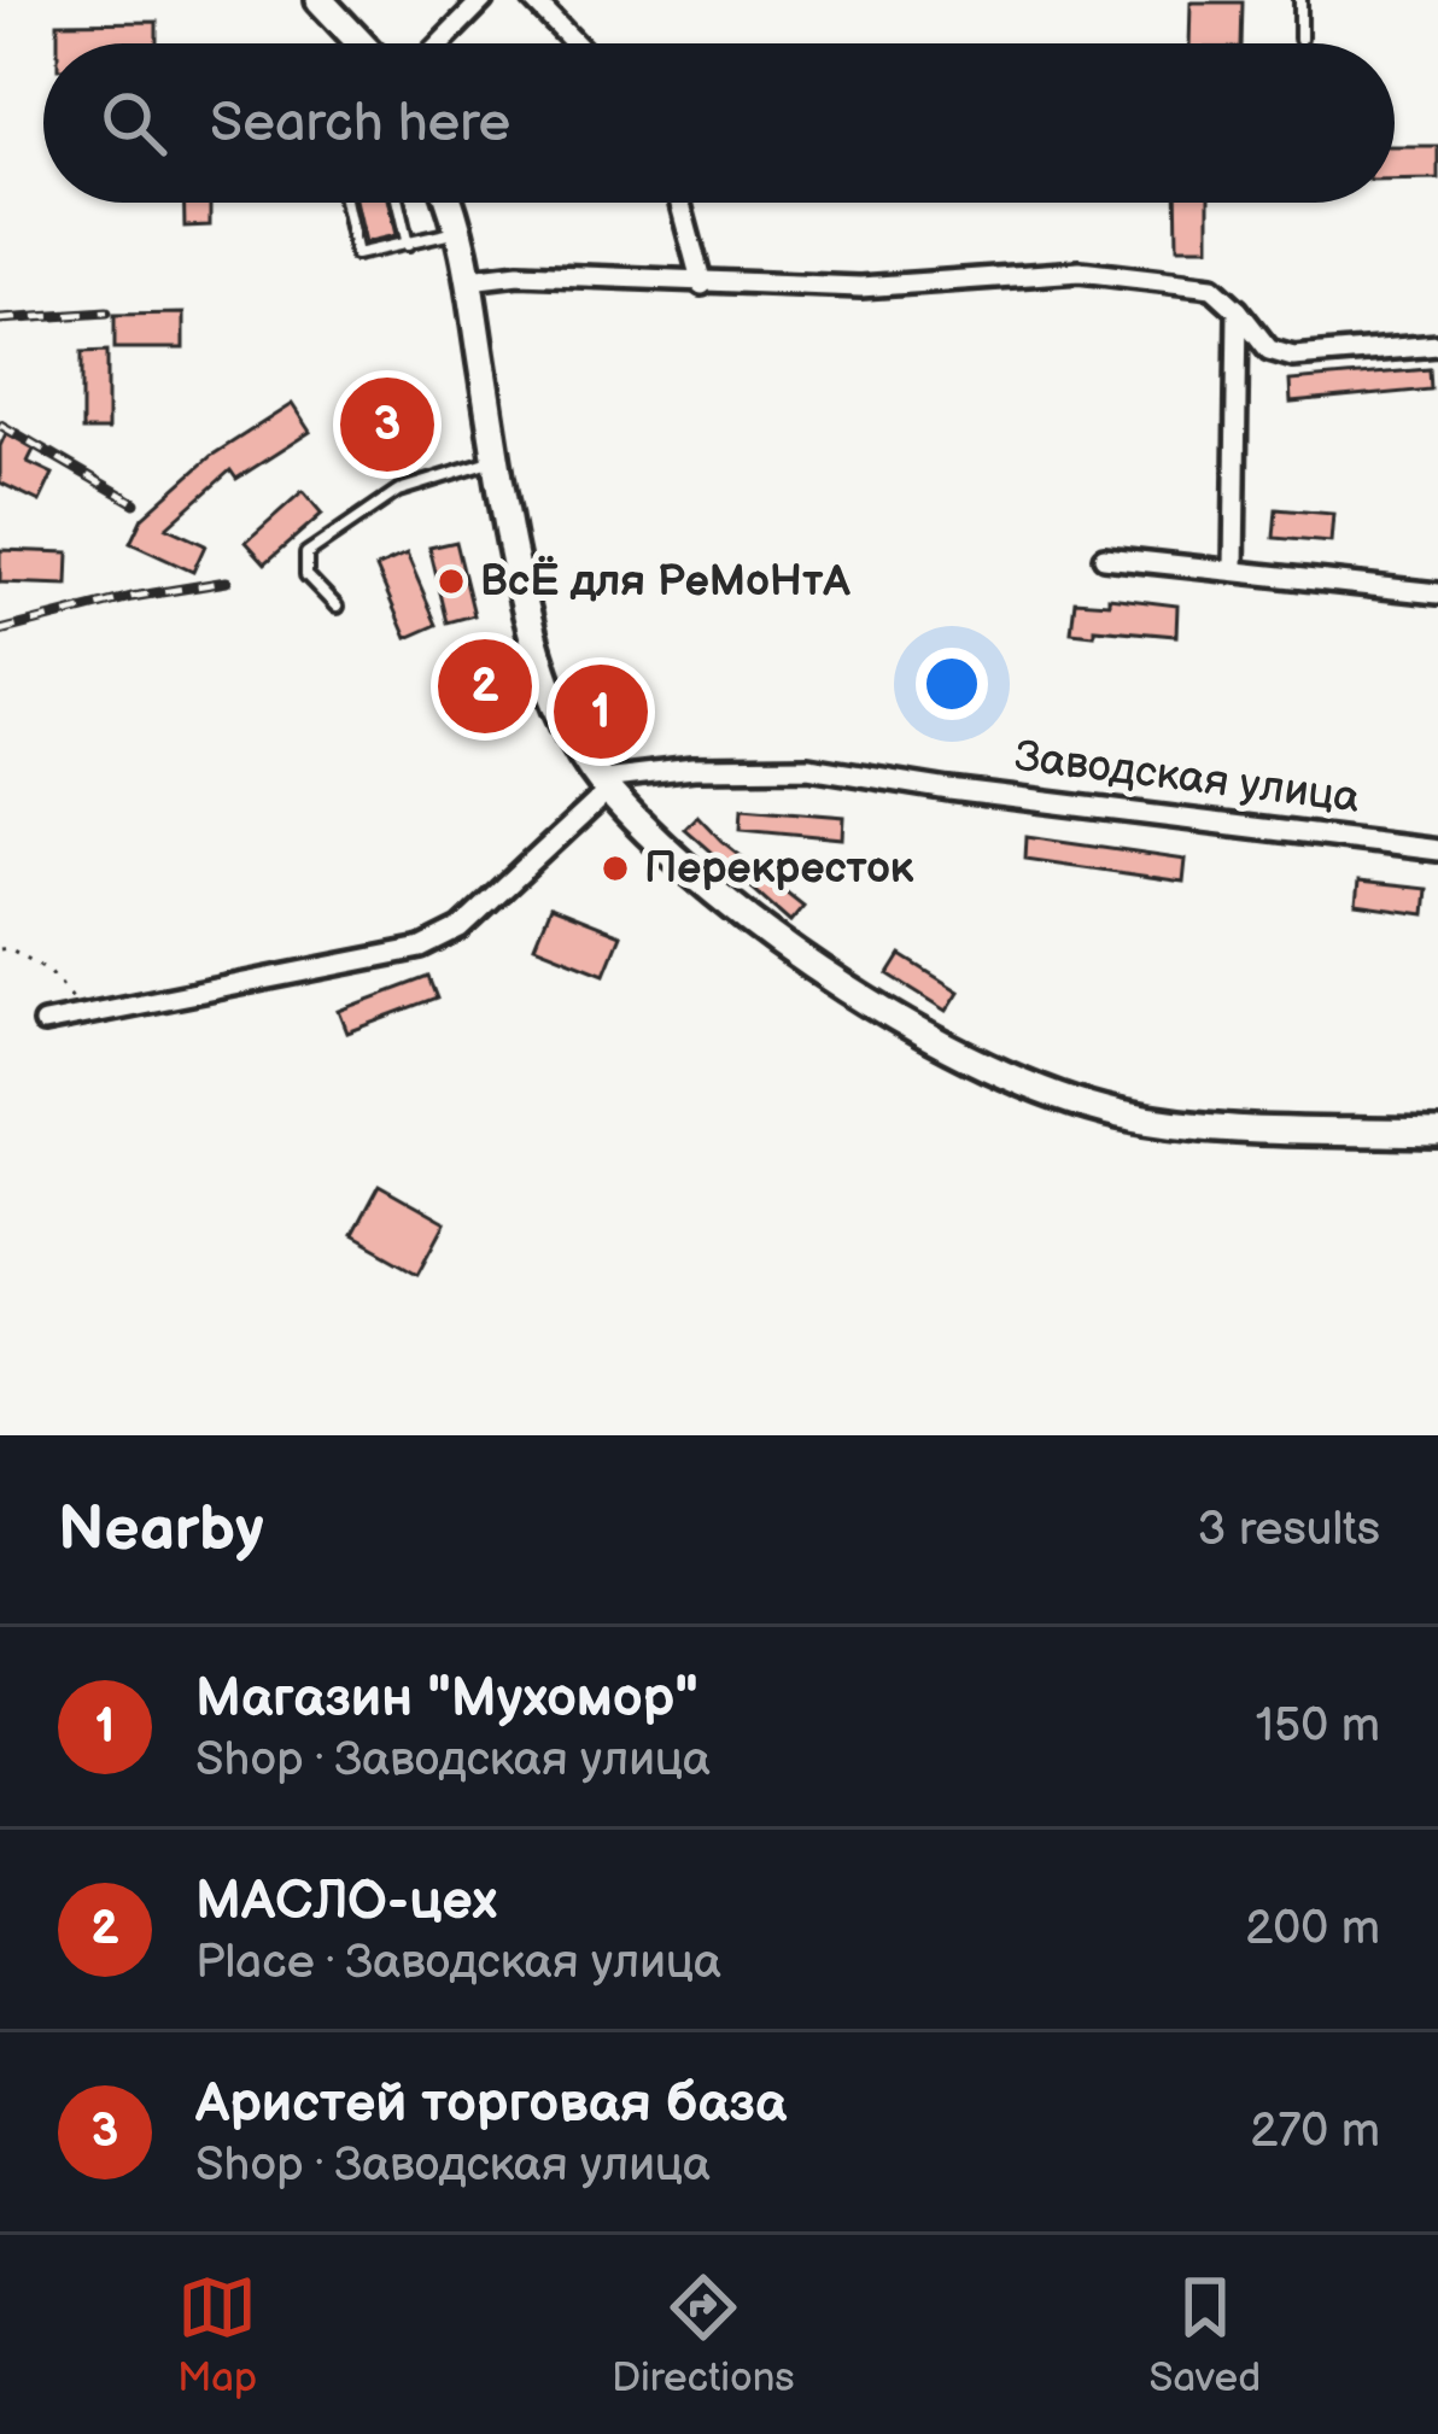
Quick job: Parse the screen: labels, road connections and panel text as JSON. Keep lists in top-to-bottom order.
{
  "streets": {
    "street": ["Заводская улица"]
  },
  "places": ["ВсЁ для РеМоНтА", "Перекресток"],
  "page": {
    "search": "Search here",
    "pins": ["3", "2", "1"],
    "heading": ["Nearby", "3 results"],
    "list": [
      {
        "mark": "1",
        "name": "Магазин \"Мухомор\"",
        "note": "Shop · Заводская улица",
        "value": "150 m"
      },
      {
        "mark": "2",
        "name": "МАСЛО-цех",
        "note": "Place · Заводская улица",
        "value": "200 m"
      },
      {
        "mark": "3",
        "name": "Аристей торговая база",
        "note": "Shop · Заводская улица",
        "value": "270 m"
      }
    ],
    "nav": ["Map", "Directions", "Saved"]
  }
}
